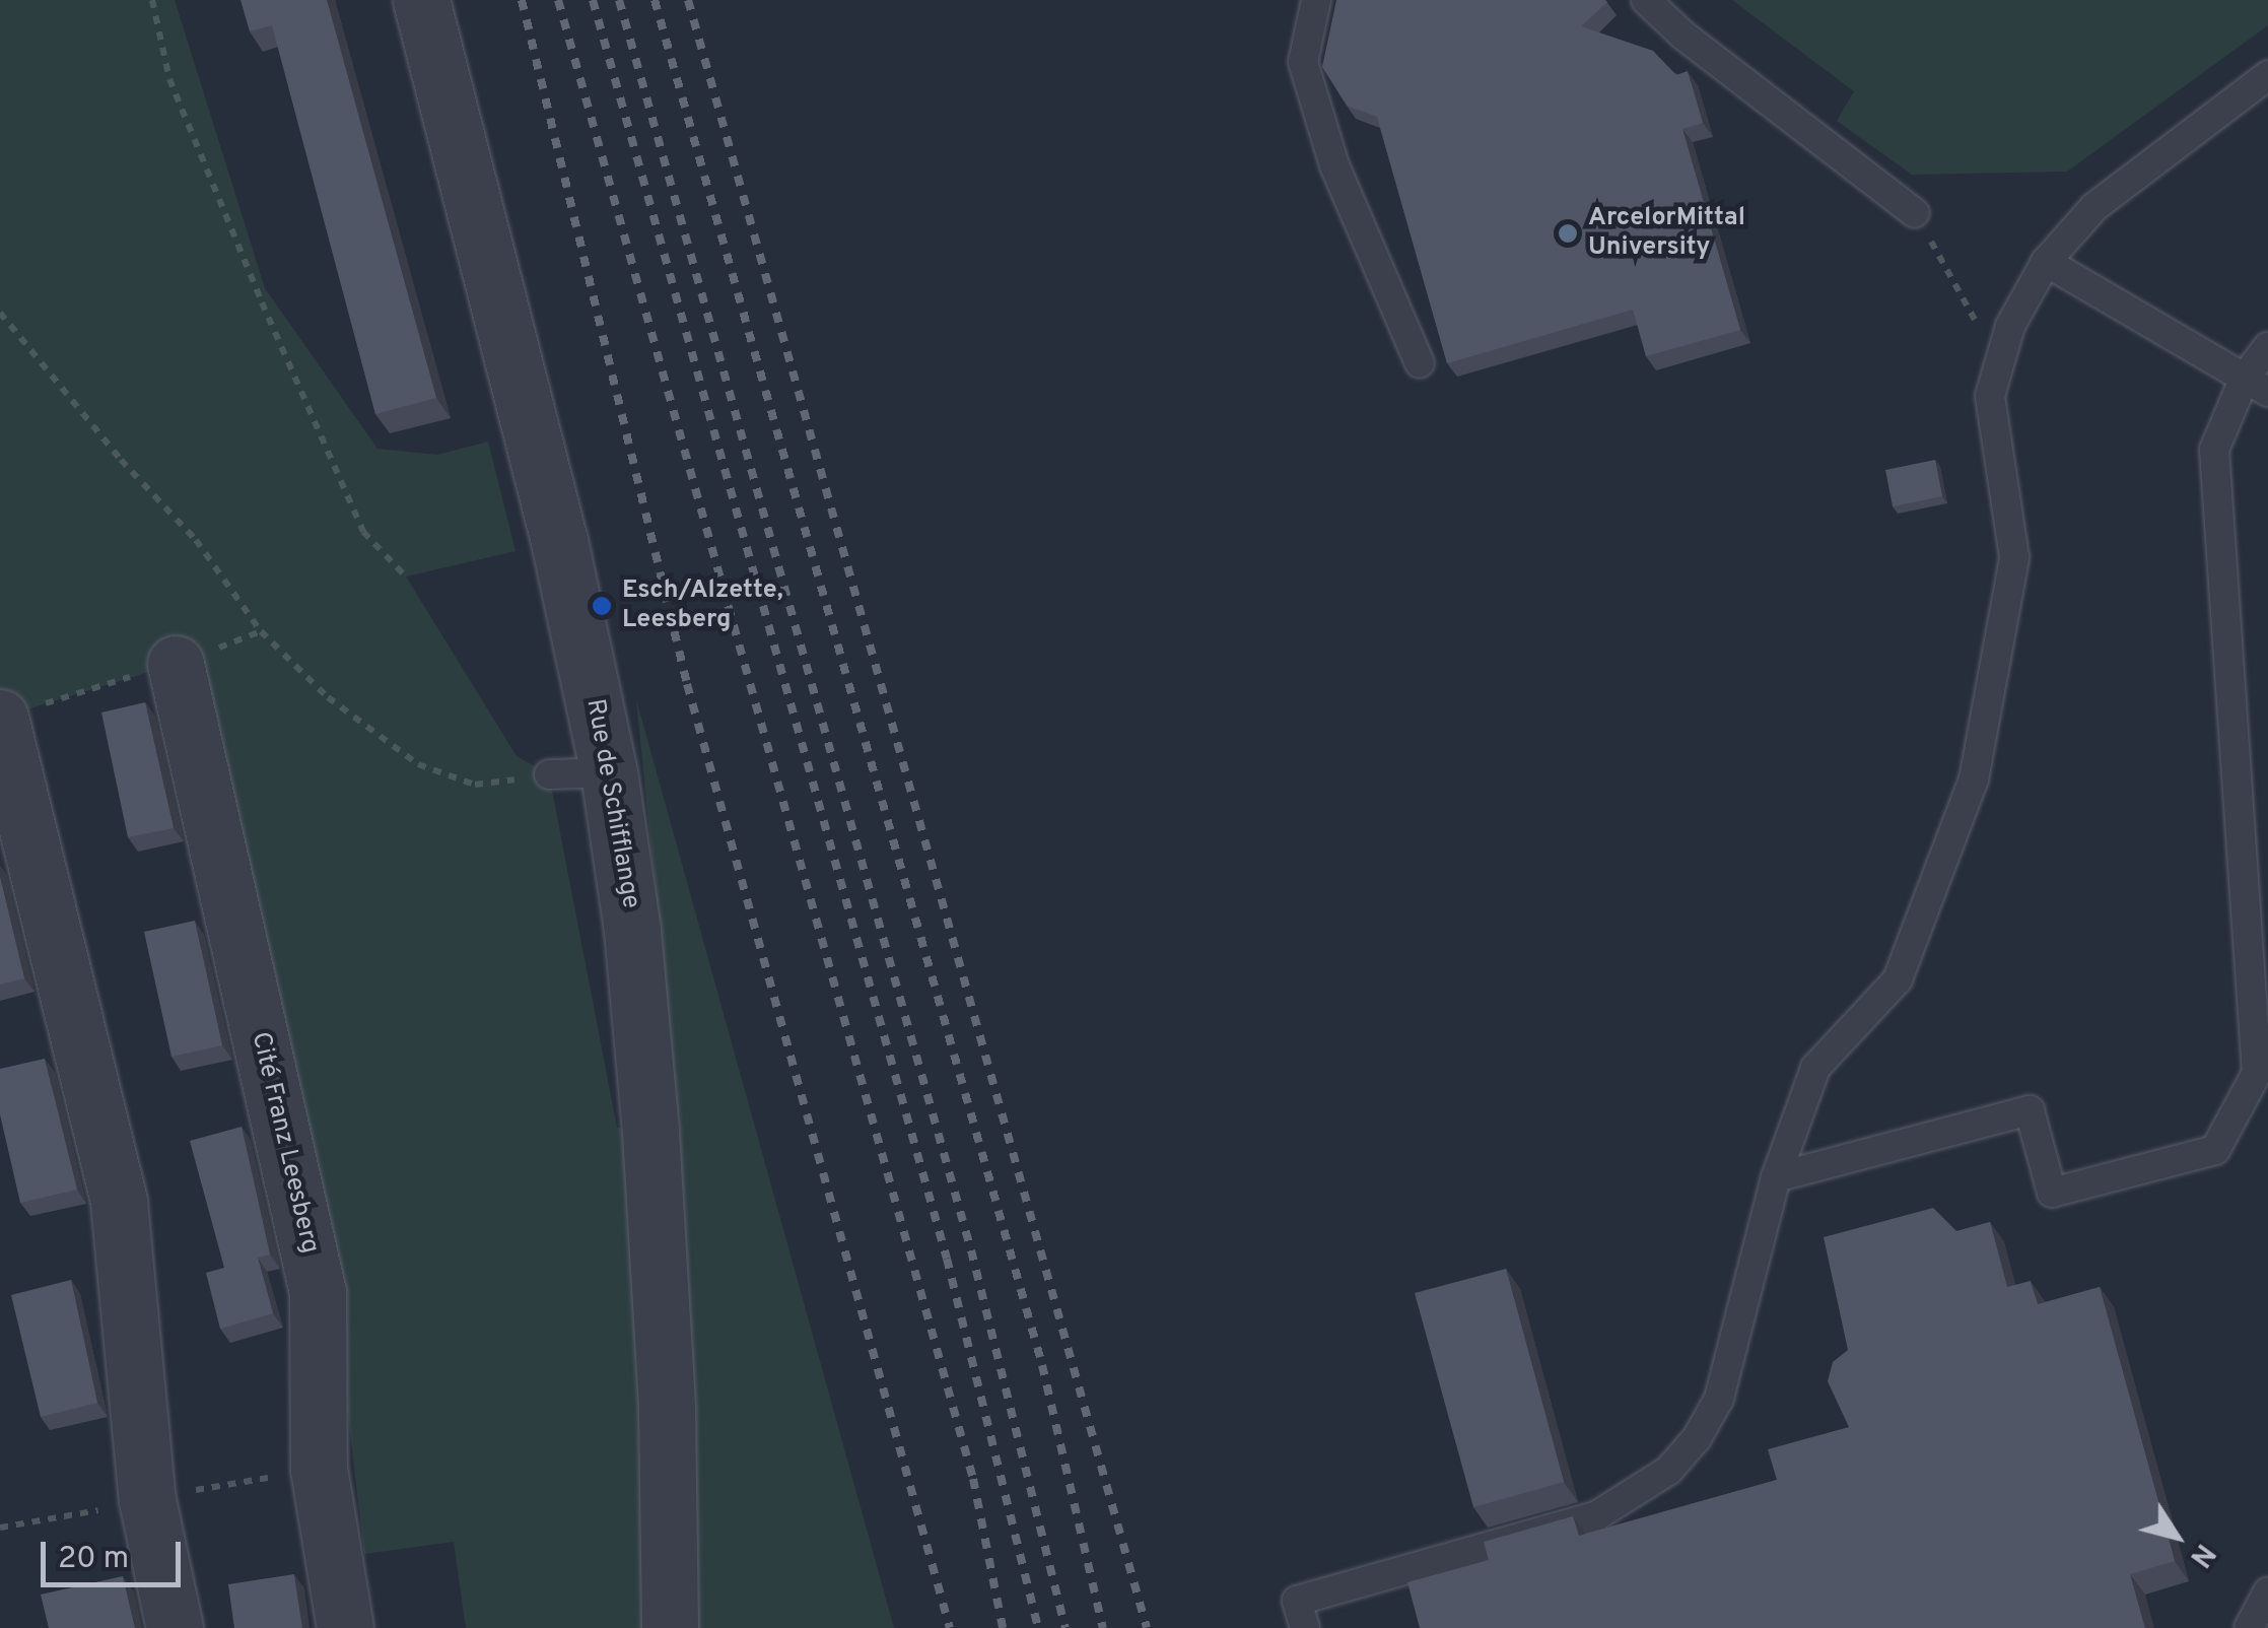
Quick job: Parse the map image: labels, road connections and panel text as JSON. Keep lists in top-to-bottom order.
{
  "streets": {
    "street": ["Rue de Schifflange", "Cité Franz Leesberg"]
  },
  "places": ["ArcelorMittal University", "Esch/Alzette, Leesberg"],
  "scale_bar": "20 m",
  "north": "bottom right"
}
